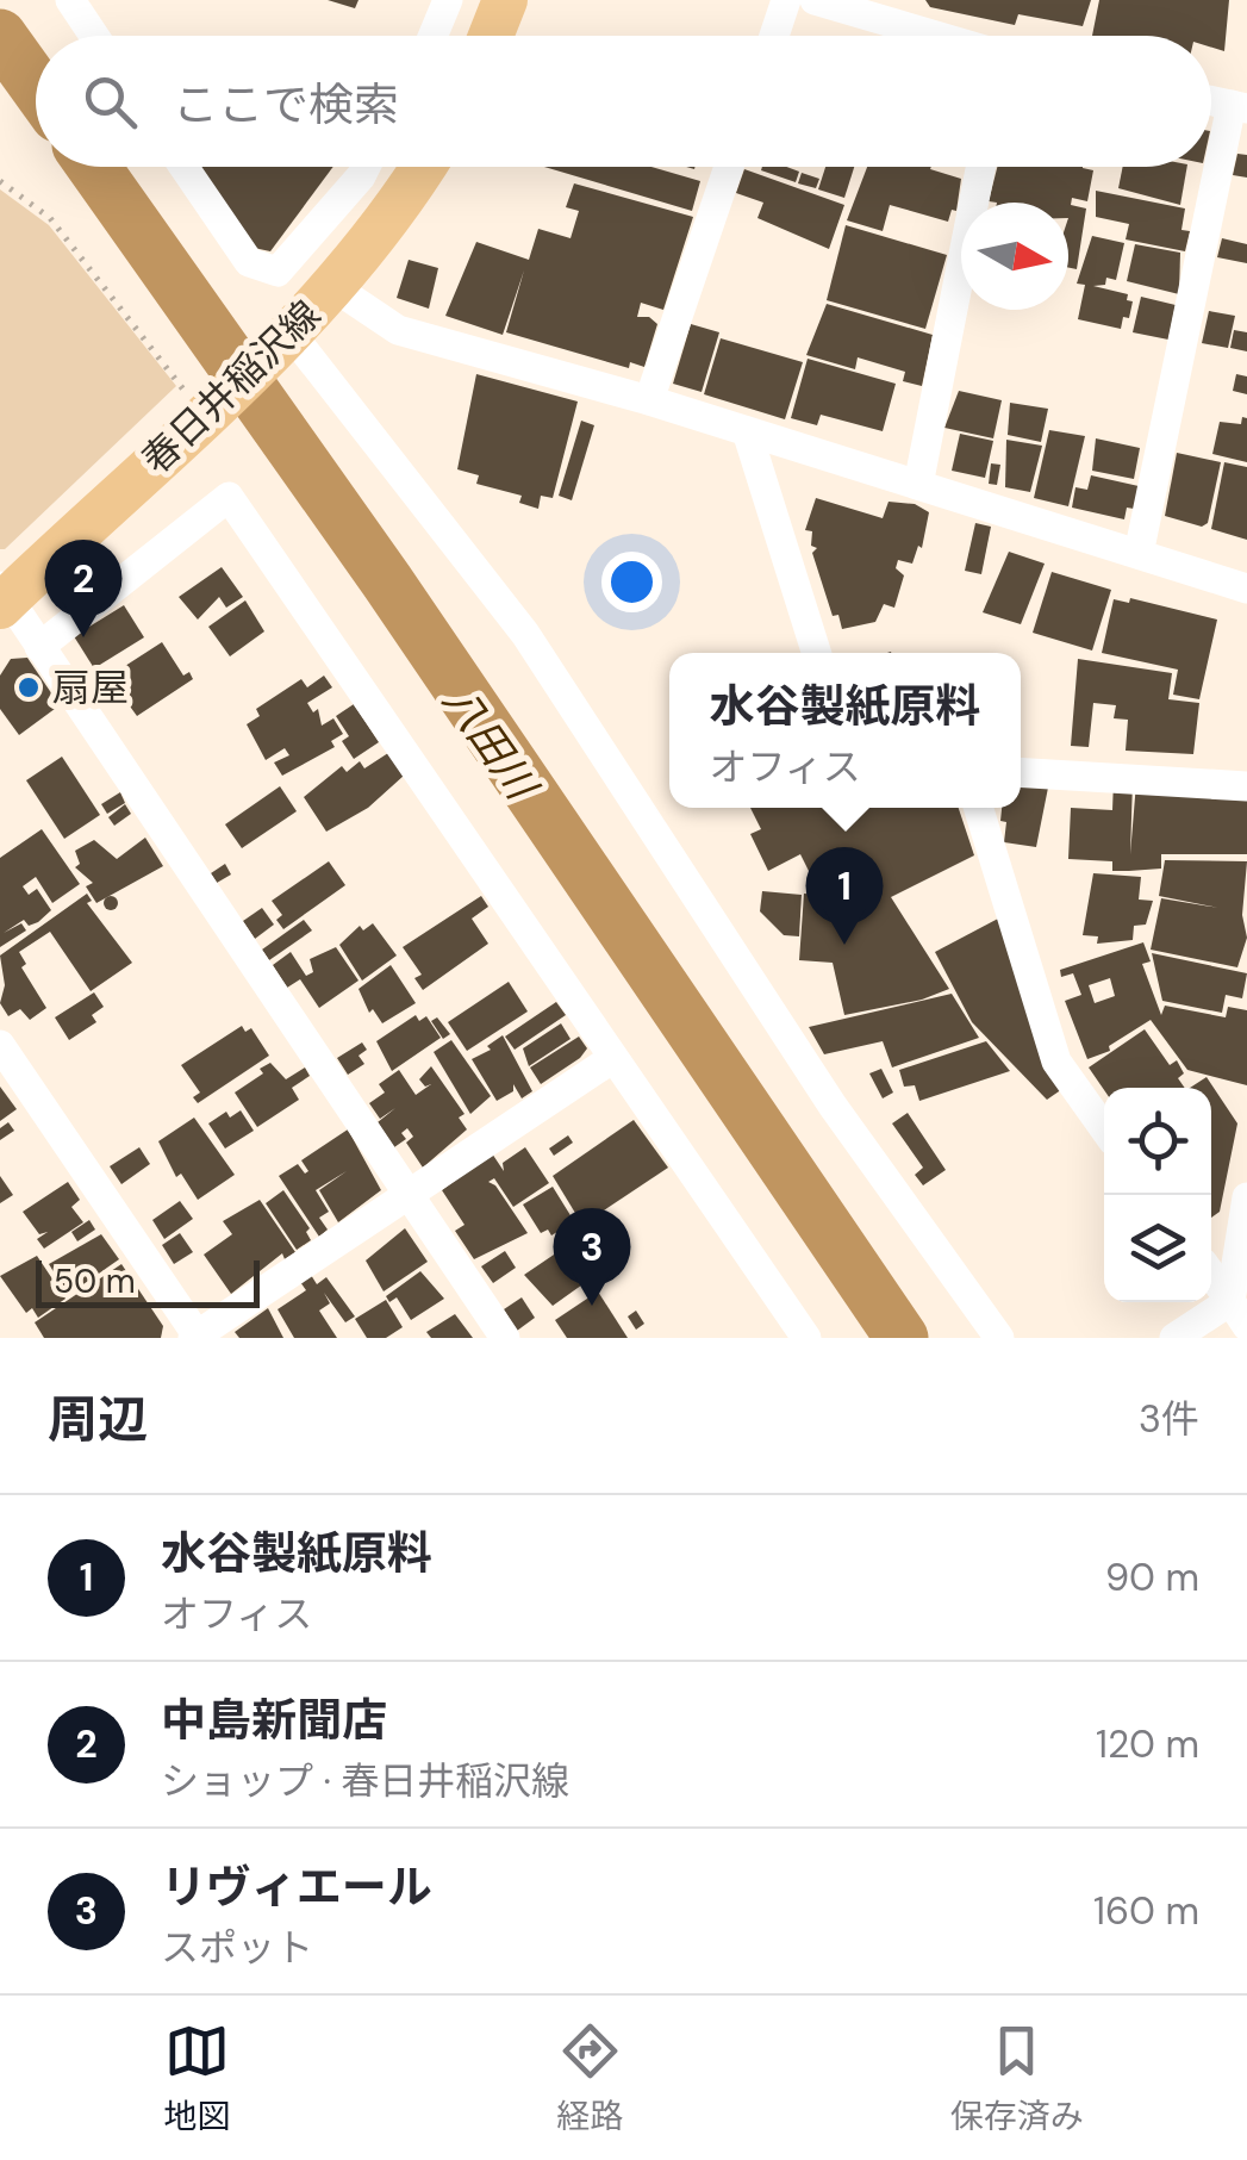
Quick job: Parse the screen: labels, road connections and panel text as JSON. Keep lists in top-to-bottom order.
{
  "streets": {
    "main road": ["春日井稲沢線"]
  },
  "water": ["八田川"],
  "places": ["扇屋"],
  "scale_bar": "50 m",
  "north": "right",
  "page": {
    "search": "ここで検索",
    "pins": ["2", "1", "3"],
    "popup": ["水谷製紙原料", "オフィス"],
    "scale": "50 m",
    "heading": ["周辺", "3件"],
    "list": [
      {
        "mark": "1",
        "name": "水谷製紙原料",
        "note": "オフィス",
        "value": "90 m"
      },
      {
        "mark": "2",
        "name": "中島新聞店",
        "note": "ショップ · 春日井稲沢線",
        "value": "120 m"
      },
      {
        "mark": "3",
        "name": "リヴィエール",
        "note": "スポット",
        "value": "160 m"
      }
    ],
    "nav": ["地図", "経路", "保存済み"]
  }
}
